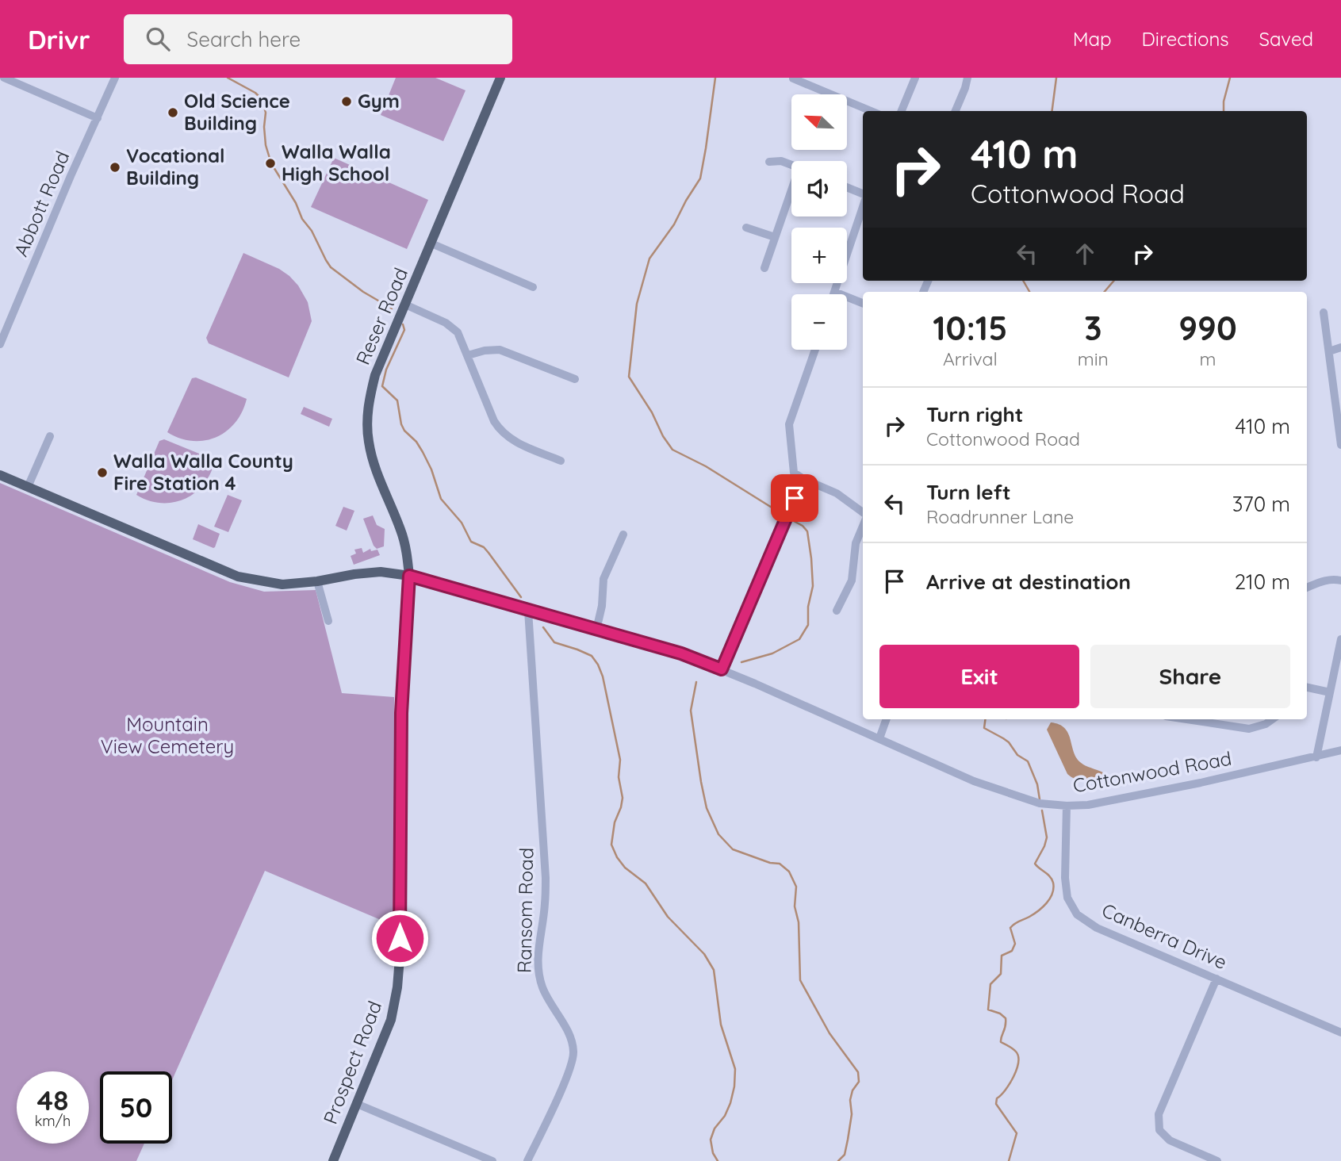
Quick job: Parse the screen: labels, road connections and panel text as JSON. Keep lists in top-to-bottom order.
{
  "streets": {
    "main road": ["Reser Road", "Prospect Road"],
    "street": [
      "Abbott Road",
      "Cottonwood Road",
      "Ransom Road",
      "Canberra Drive"
    ]
  },
  "crossings": [
    ["Reser Road", "Cottonwood Road"],
    ["Reser Road", "Prospect Road"],
    ["Cottonwood Road", "Ransom Road"],
    ["Cottonwood Road", "Canberra Drive"],
    ["Cottonwood Road", "Prospect Road"]
  ],
  "parks": ["Mountain View Cemetery"],
  "places": [
    "Gym",
    "Old Science Building",
    "Walla Walla High School",
    "Vocational Building",
    "Walla Walla County Fire Station 4"
  ],
  "north": "top left",
  "page": {
    "header": "Drivr",
    "search": "Search here",
    "nav": ["Map", "Directions", "Saved"],
    "map_buttons": ["+", "−"],
    "turn": ["410 m", "Cottonwood Road"],
    "eta": [
      "10:15",
      "Arrival",
      "3",
      "min",
      "990",
      "m"
    ],
    "list": [
      {
        "name": "Turn right",
        "note": "Cottonwood Road",
        "value": "410 m"
      },
      {
        "name": "Turn left",
        "note": "Roadrunner Lane",
        "value": "370 m"
      },
      {
        "name": "Arrive at destination",
        "value": "210 m"
      }
    ],
    "buttons": ["Exit", "Share"],
    "speed": "48 km/h",
    "limit": "50"
  }
}
